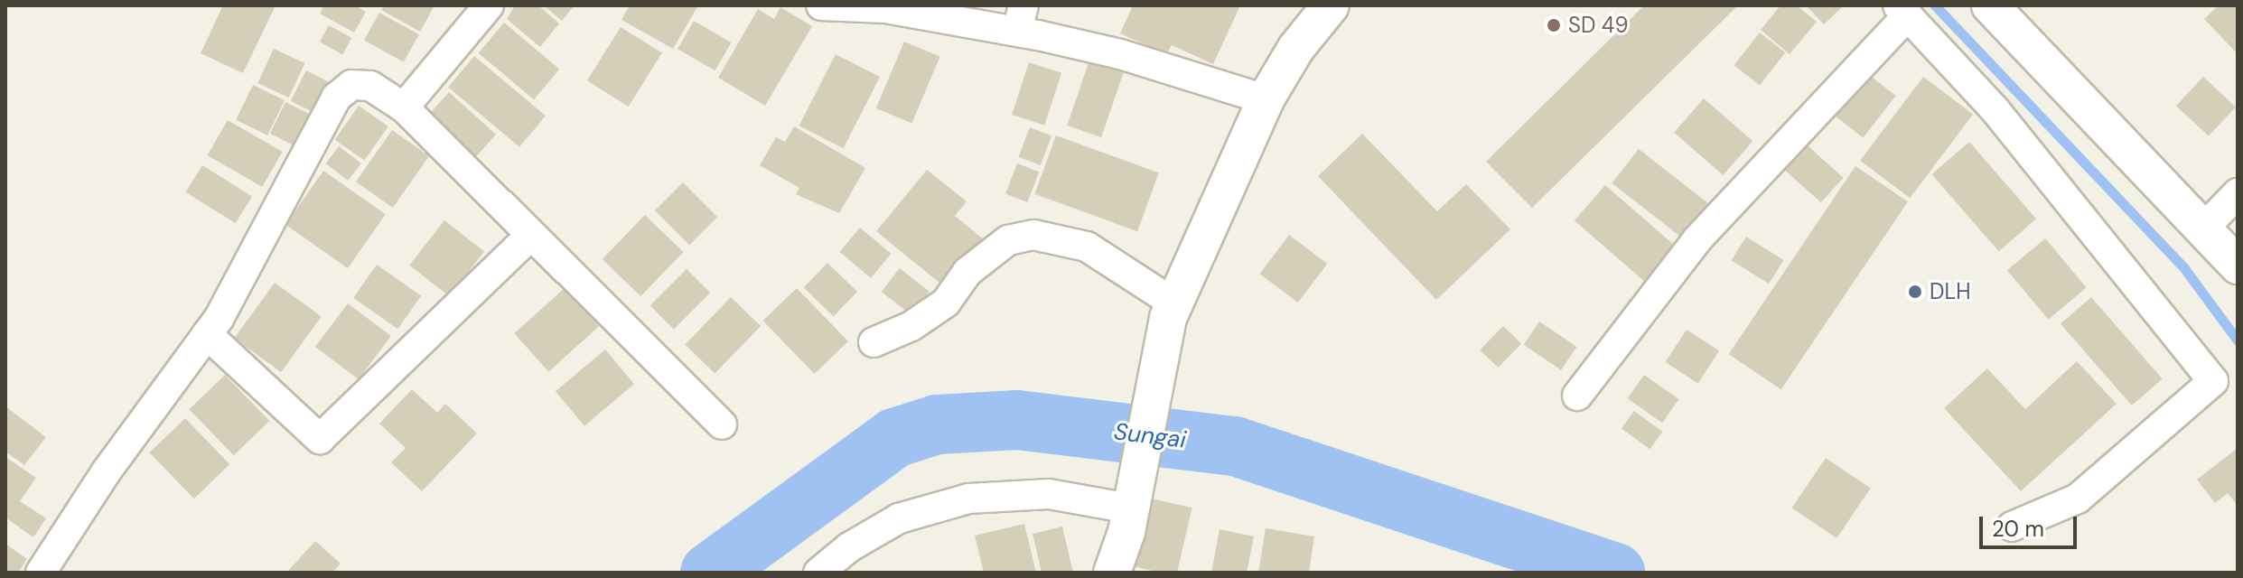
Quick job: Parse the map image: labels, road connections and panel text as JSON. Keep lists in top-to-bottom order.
{
  "water": ["Sungai"],
  "places": ["SD 49", "DLH"],
  "scale_bar": "20 m"
}
